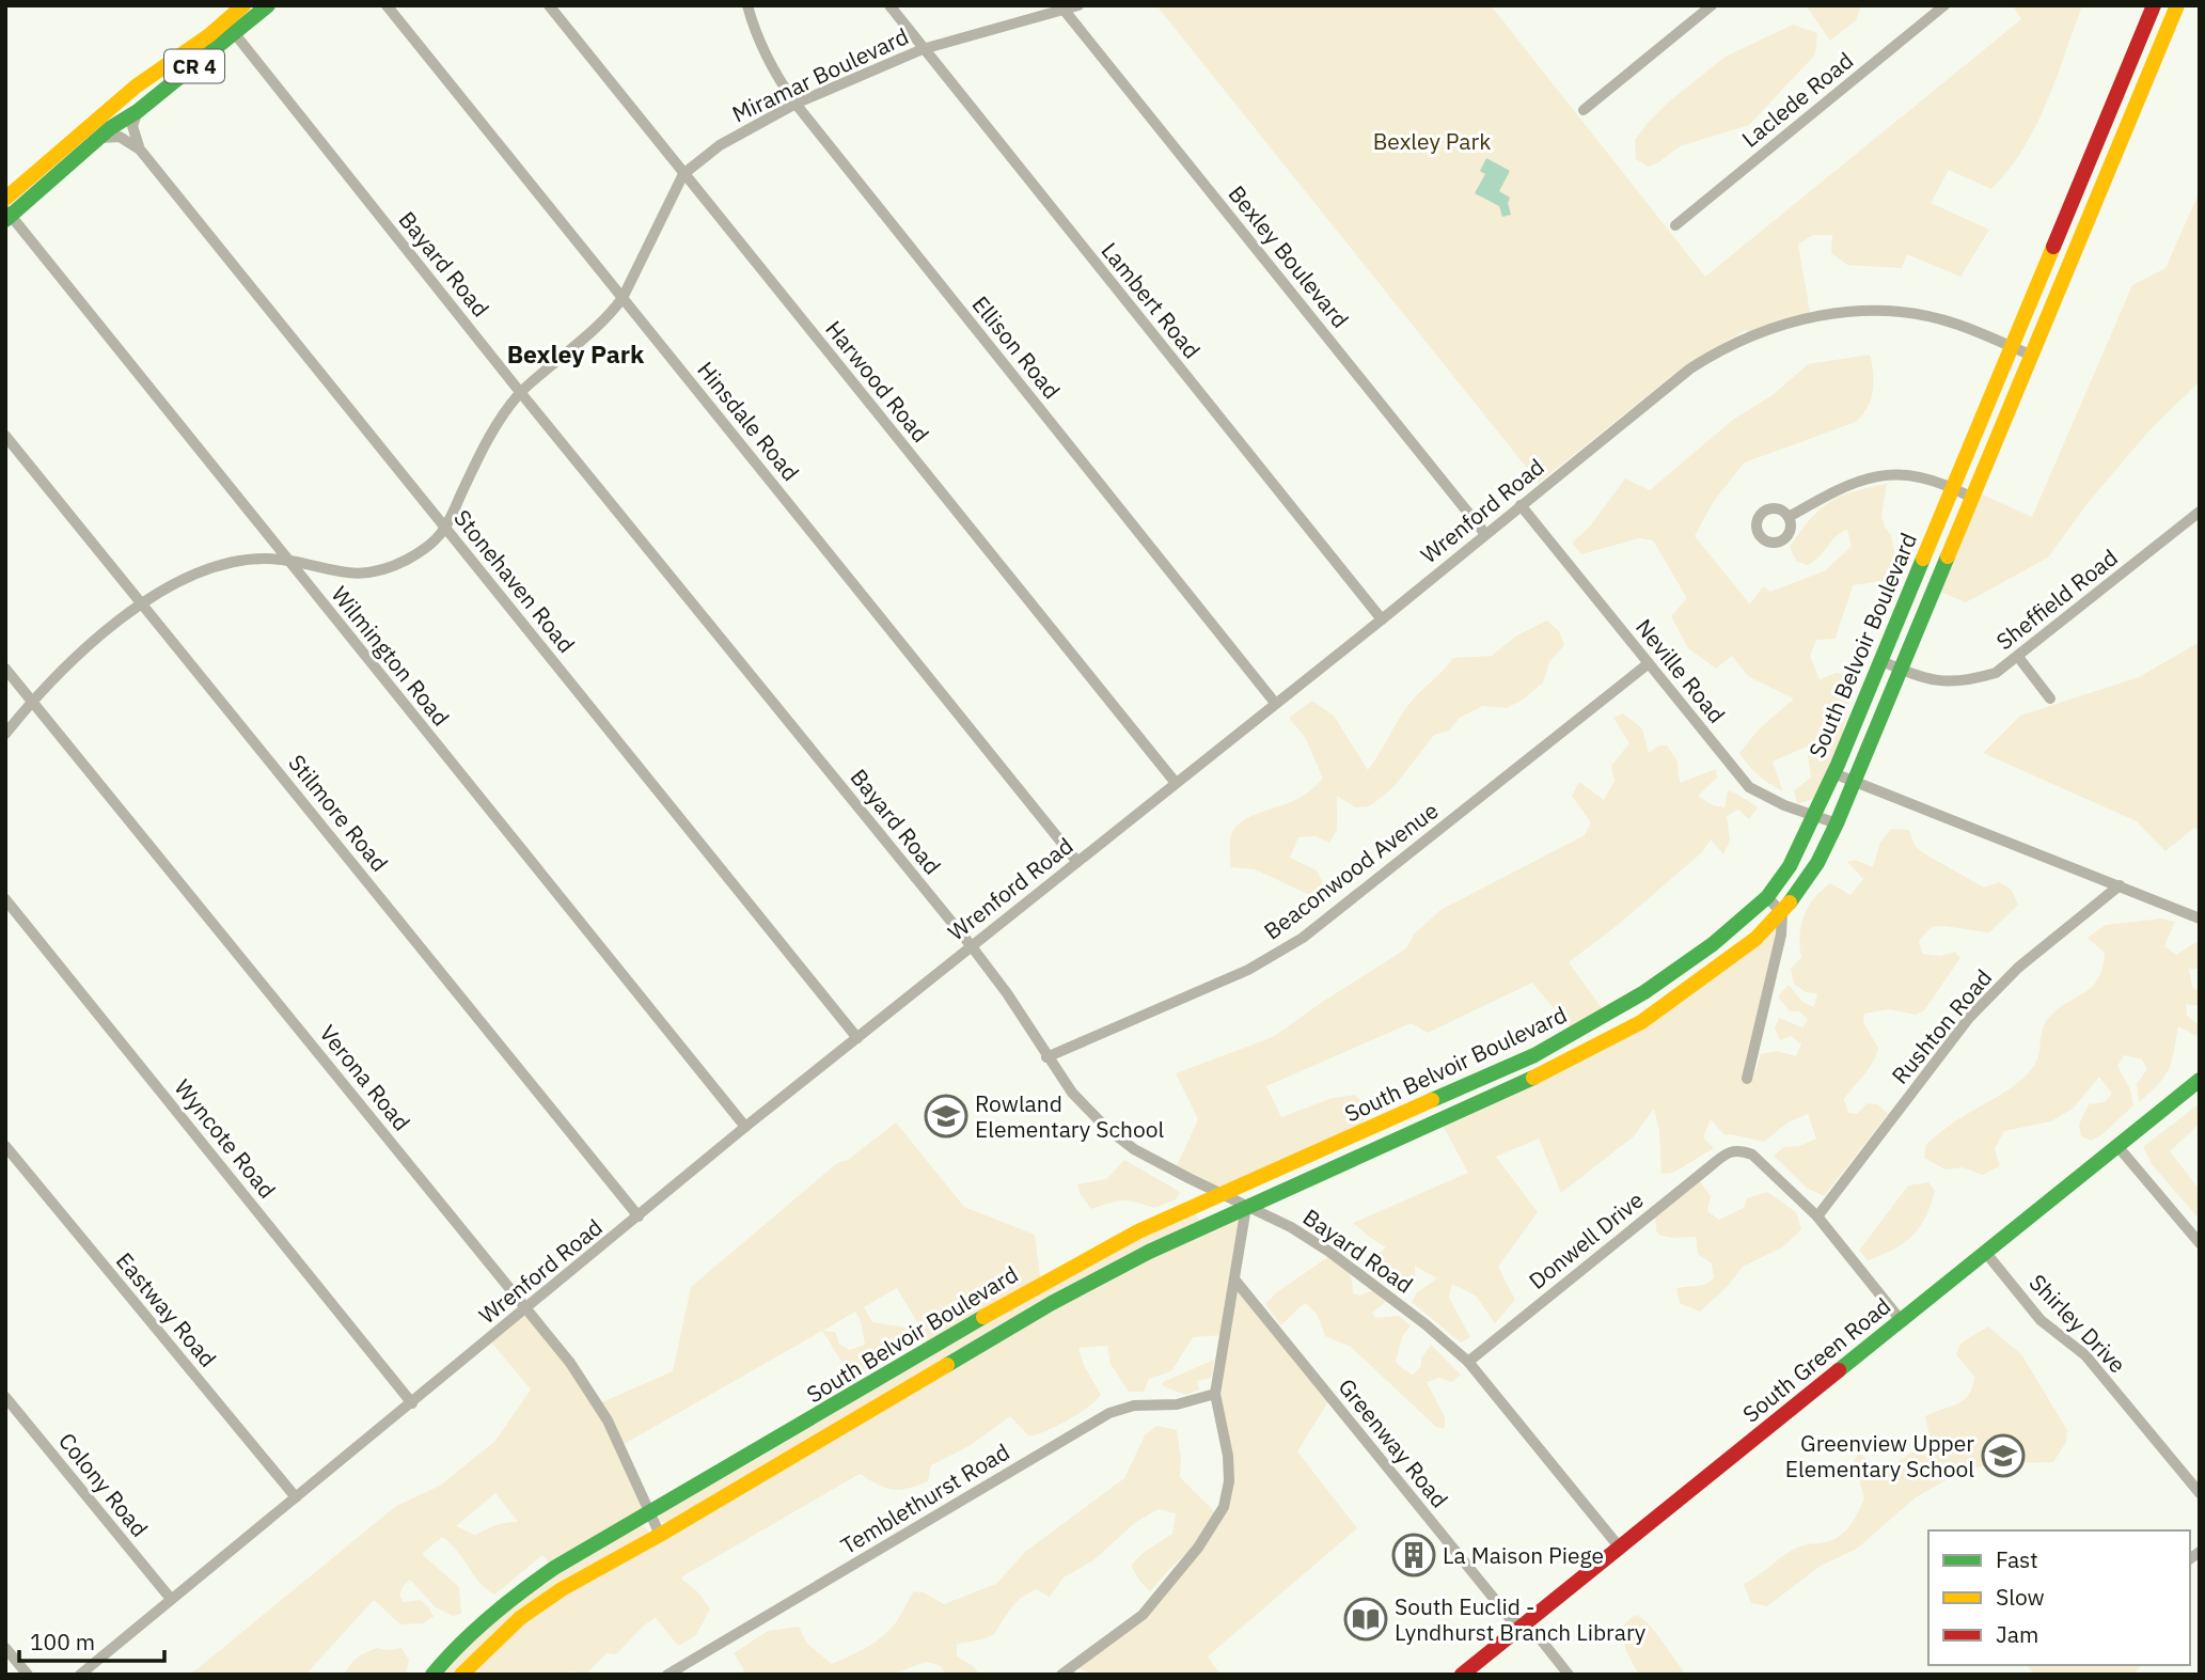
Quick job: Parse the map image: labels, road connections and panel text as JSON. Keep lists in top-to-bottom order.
{
  "streets": {
    "street": [
      "CR 4",
      "Miramar Boulevard",
      "Laclede Road",
      "Bexley Boulevard",
      "Bayard Road",
      "Lambert Road",
      "Ellison Road",
      "Harwood Road",
      "Hinsdale Road",
      "Wrenford Road",
      "Stonehaven Road",
      "Sheffield Road",
      "South Belvoir Boulevard",
      "Wilmington Road",
      "Neville Road",
      "Stilmore Road",
      "Beaconwood Avenue",
      "Rushton Road",
      "Verona Road",
      "Wyncote Road",
      "Donwell Drive",
      "Eastway Road",
      "Shirley Drive",
      "South Green Road",
      "Greenway Road",
      "Colony Road",
      "Temblethurst Road"
    ]
  },
  "crossings": [
    ["CR 4", "Bayard Road"],
    ["CR 4", "Wilmington Road"],
    ["Miramar Boulevard", "Bexley Boulevard"],
    ["Miramar Boulevard", "Bayard Road"],
    ["Miramar Boulevard", "Lambert Road"],
    ["Miramar Boulevard", "Ellison Road"],
    ["Miramar Boulevard", "Harwood Road"],
    ["Miramar Boulevard", "Hinsdale Road"],
    ["Miramar Boulevard", "Stonehaven Road"],
    ["Miramar Boulevard", "Wilmington Road"],
    ["Miramar Boulevard", "Stilmore Road"],
    ["Miramar Boulevard", "Verona Road"],
    ["Bexley Boulevard", "Wrenford Road"],
    ["Bayard Road", "Wrenford Road"],
    ["Bayard Road", "South Belvoir Boulevard"],
    ["Bayard Road", "Beaconwood Avenue"],
    ["Bayard Road", "Donwell Drive"],
    ["Bayard Road", "South Green Road"],
    ["Lambert Road", "Wrenford Road"],
    ["Ellison Road", "Wrenford Road"],
    ["Harwood Road", "Wrenford Road"],
    ["Hinsdale Road", "Wrenford Road"],
    ["Wrenford Road", "Stonehaven Road"],
    ["Wrenford Road", "South Belvoir Boulevard"],
    ["Wrenford Road", "Wilmington Road"],
    ["Wrenford Road", "Neville Road"],
    ["Wrenford Road", "Stilmore Road"],
    ["Wrenford Road", "Verona Road"],
    ["Wrenford Road", "Wyncote Road"],
    ["Wrenford Road", "Eastway Road"],
    ["Wrenford Road", "Colony Road"],
    ["Sheffield Road", "South Belvoir Boulevard"],
    ["South Belvoir Boulevard", "Neville Road"],
    ["South Belvoir Boulevard", "Verona Road"],
    ["Neville Road", "Beaconwood Avenue"],
    ["Rushton Road", "Donwell Drive"],
    ["Shirley Drive", "South Green Road"],
    ["South Green Road", "Greenway Road"]
  ],
  "districts": ["Bexley Park"],
  "parks": ["Bexley Park"],
  "places": {
    "school or university": ["Rowland Elementary School", "Greenview Upper Elementary School"],
    "building": ["La Maison Piege"],
    "library": ["South Euclid - Lyndhurst Branch Library"]
  },
  "legend": ["Fast", "Slow", "Jam"],
  "scale_bar": "100 m"
}
